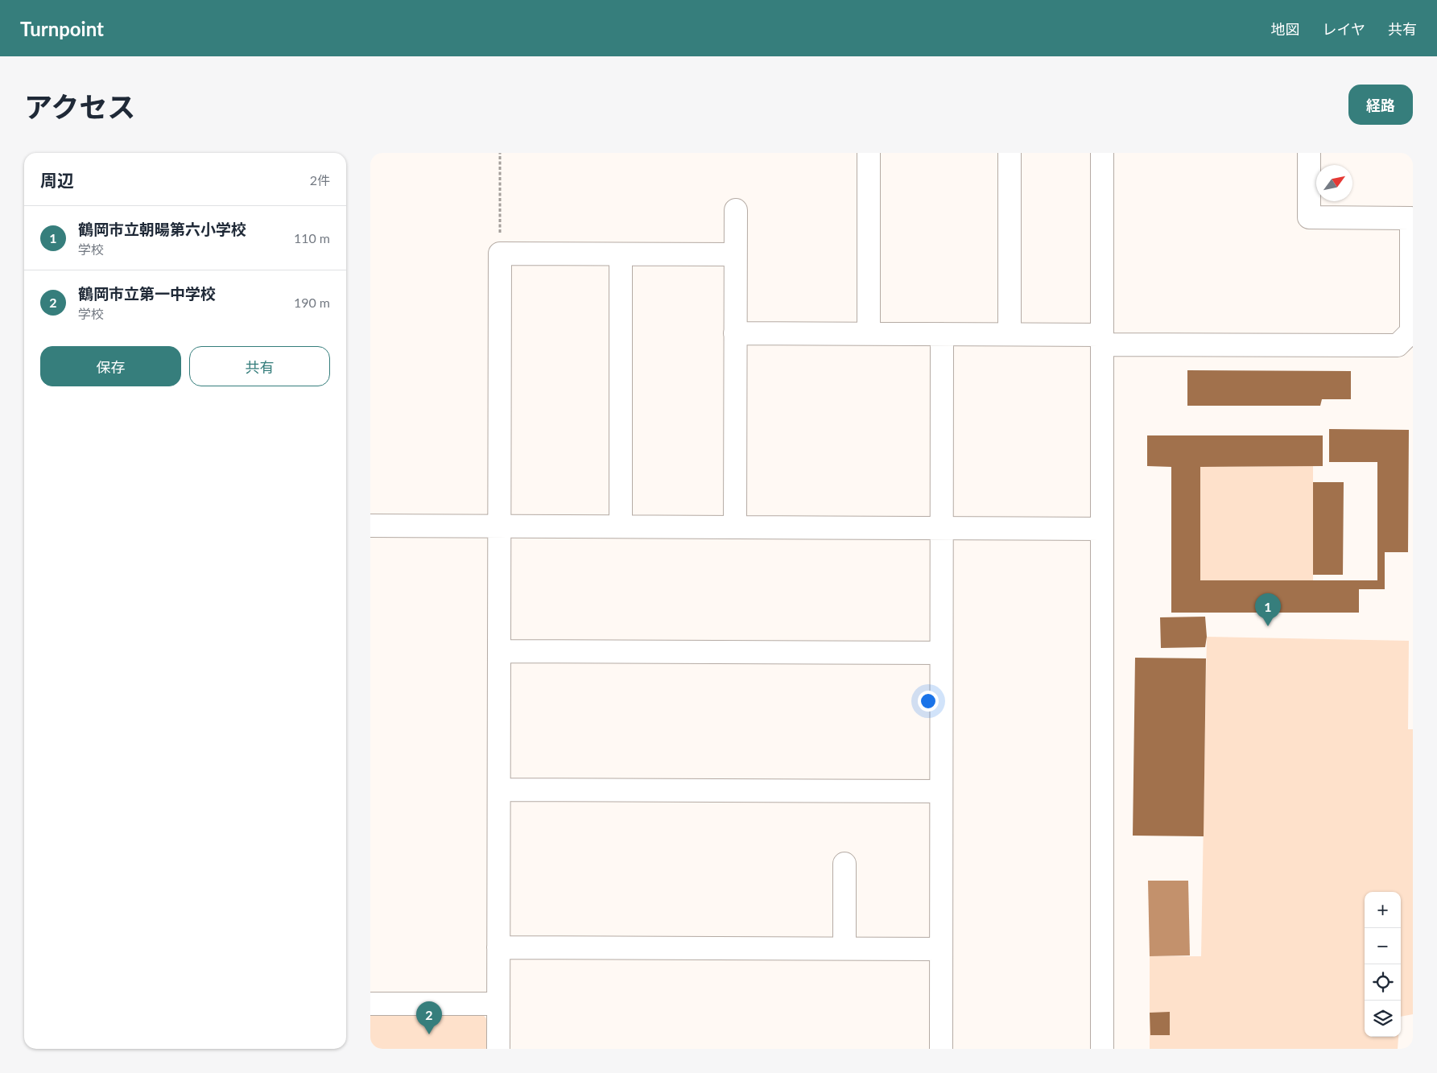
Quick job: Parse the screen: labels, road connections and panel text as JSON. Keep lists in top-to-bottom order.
{
  "north": "top right",
  "page": {
    "header": "Turnpoint",
    "nav": ["地図", "レイヤ", "共有"],
    "title": "アクセス",
    "buttons": [
      "経路",
      ["保存", "共有"]
    ],
    "heading": ["周辺", "2件"],
    "list": [
      {
        "mark": "1",
        "name": "鶴岡市立朝暘第六小学校",
        "note": "学校",
        "value": "110 m"
      },
      {
        "mark": "2",
        "name": "鶴岡市立第一中学校",
        "note": "学校",
        "value": "190 m"
      }
    ],
    "pins": ["1", "2"],
    "map_buttons": ["+", "−"]
  }
}
